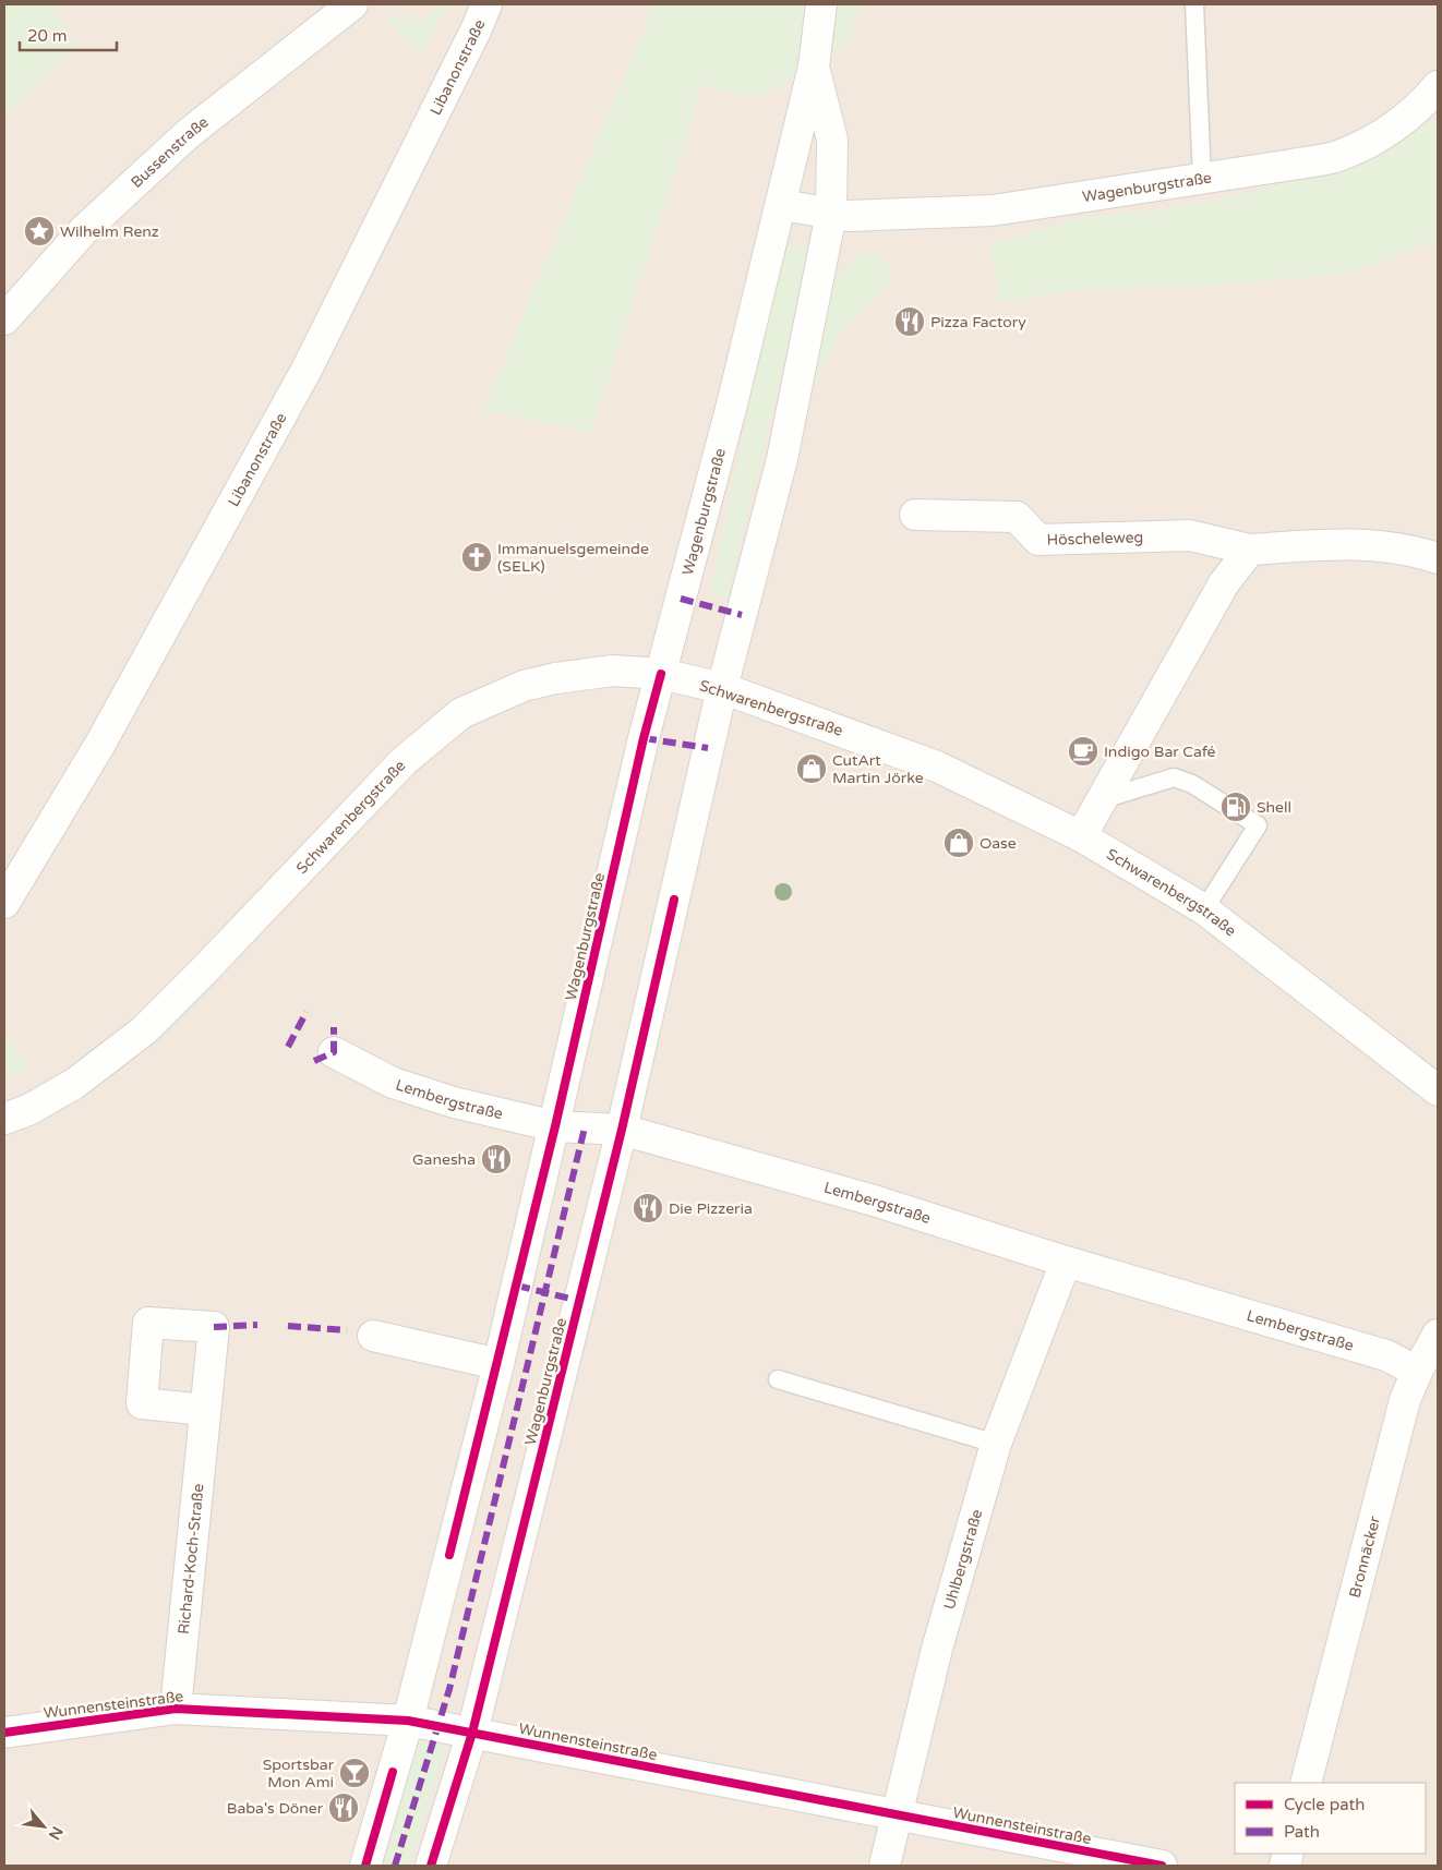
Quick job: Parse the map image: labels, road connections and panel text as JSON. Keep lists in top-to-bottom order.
{
  "streets": {
    "street": [
      "Libanonstraße",
      "Bussenstraße",
      "Wagenburgstraße",
      "Höscheleweg",
      "Schwarenbergstraße",
      "Lembergstraße",
      "Bronnäcker",
      "Richard-Koch-Straße",
      "Uhlbergstraße",
      "Wunnensteinstraße"
    ]
  },
  "crossings": [
    ["Wagenburgstraße", "Schwarenbergstraße"],
    ["Wagenburgstraße", "Lembergstraße"],
    ["Wagenburgstraße", "Wunnensteinstraße"],
    ["Lembergstraße", "Bronnäcker"],
    ["Lembergstraße", "Uhlbergstraße"],
    ["Richard-Koch-Straße", "Wunnensteinstraße"],
    ["Uhlbergstraße", "Wunnensteinstraße"]
  ],
  "places": {
    "place": ["Wilhelm Renz"],
    "restaurant": [
      "Pizza Factory",
      "Ganesha",
      "Die Pizzeria",
      "Baba's Döner"
    ],
    "church": ["Immanuelsgemeinde (SELK)"],
    "cafe": ["Indigo Bar Café"],
    "shop": ["CutArt Martin Jörke", "Oase"],
    "fuel station": ["Shell"],
    "bar": ["Sportsbar Mon Ami"]
  },
  "legend": ["Cycle path", "Path"],
  "scale_bar": "20 m",
  "north": "bottom right"
}
